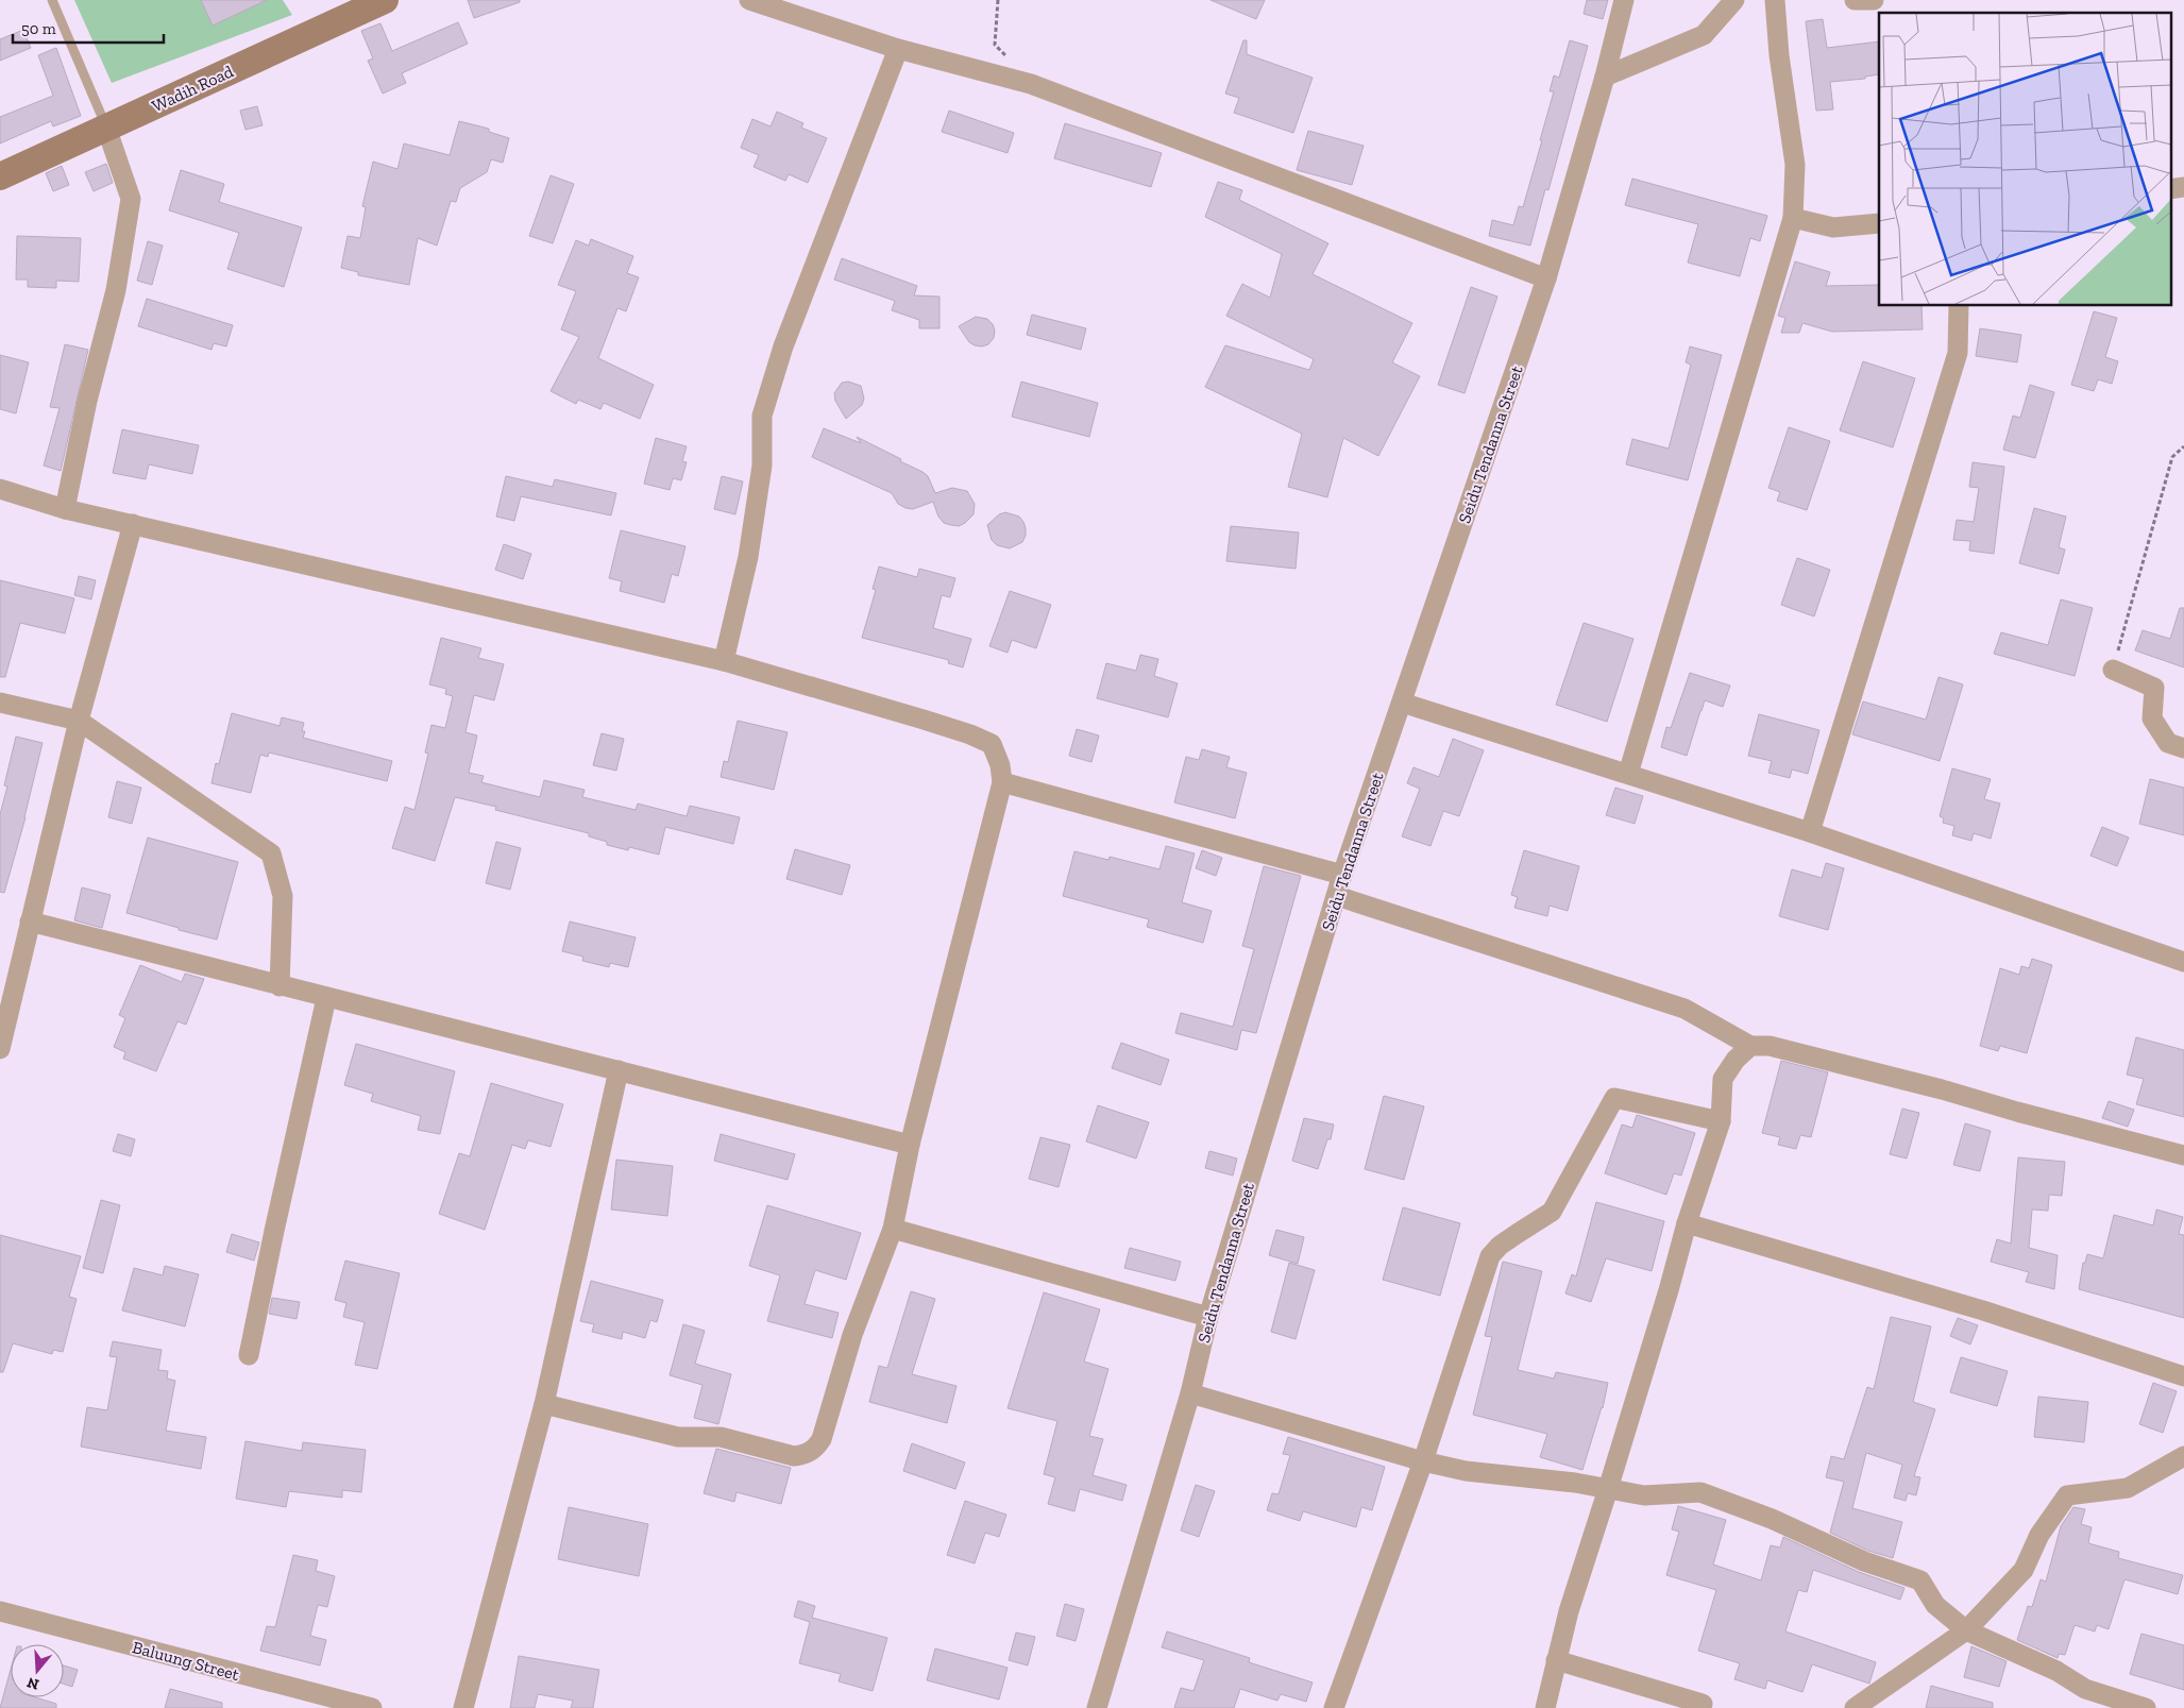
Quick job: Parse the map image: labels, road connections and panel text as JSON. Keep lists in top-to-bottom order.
{
  "streets": {
    "street": ["Wadih Road", "Seidu Tendanna Street", "Baluung Street"]
  },
  "scale_bar": "50 m",
  "north": "bottom"
}
